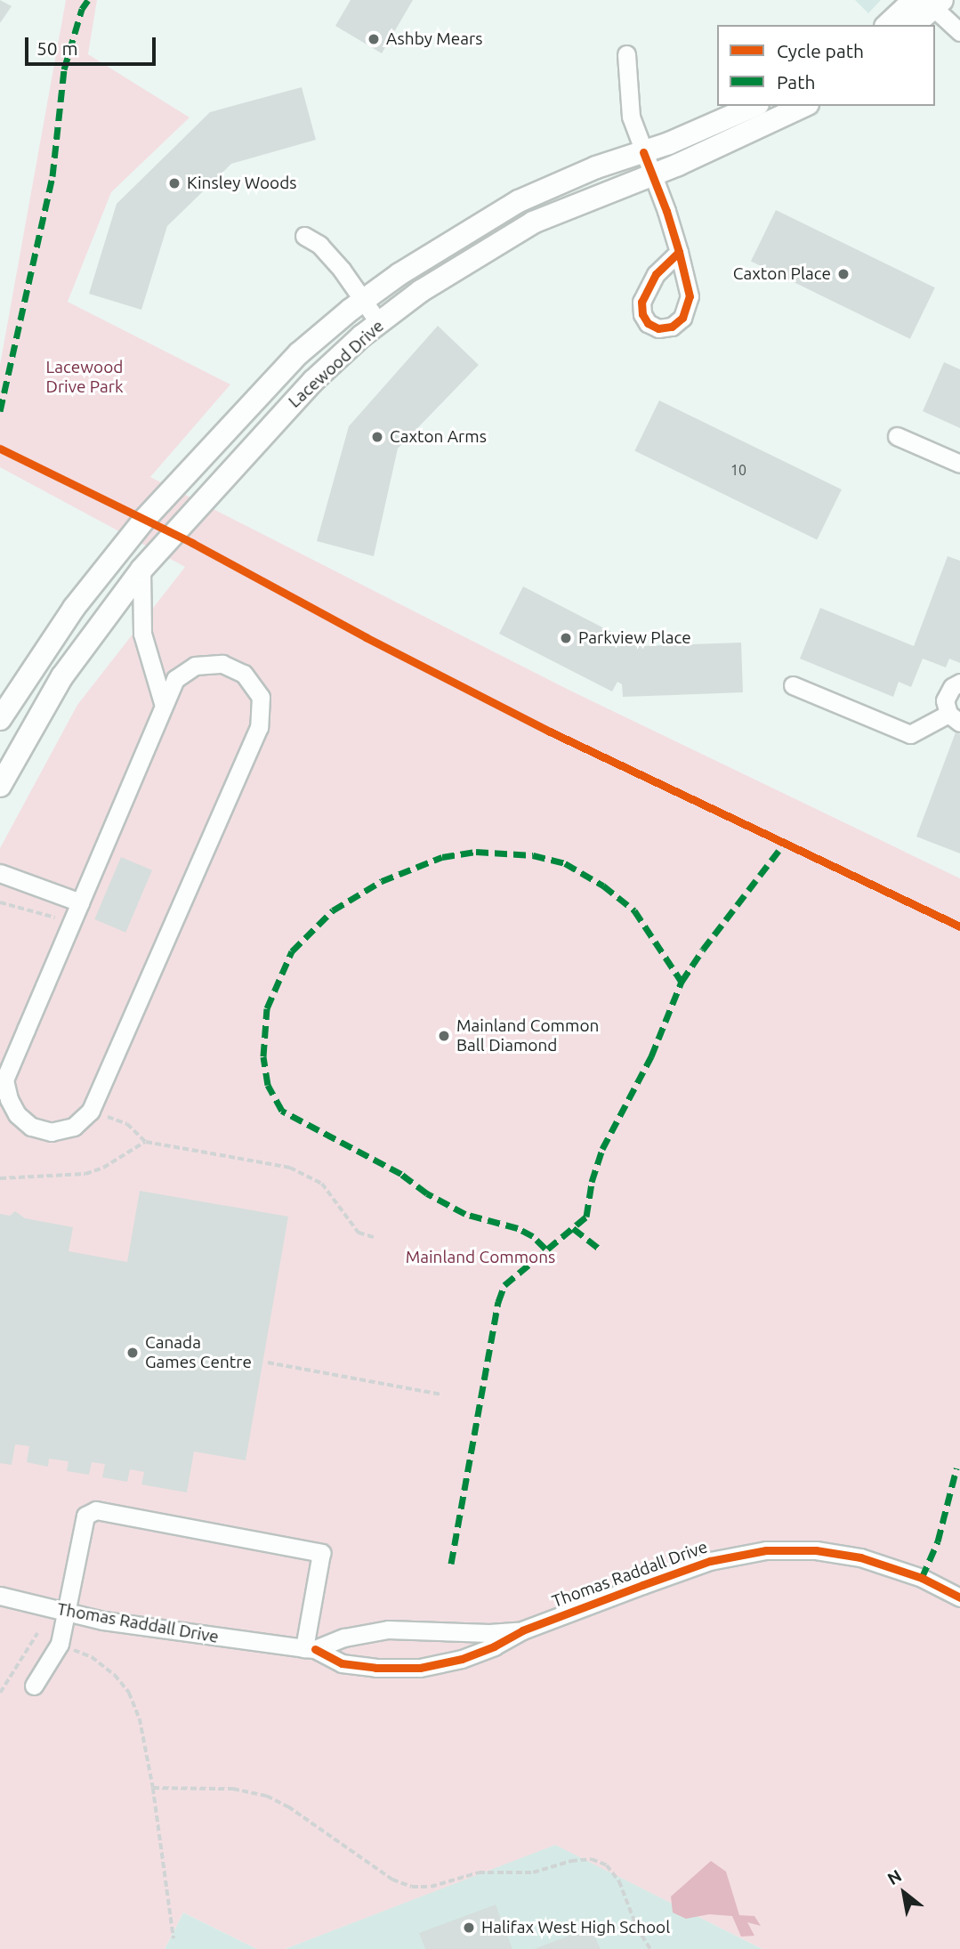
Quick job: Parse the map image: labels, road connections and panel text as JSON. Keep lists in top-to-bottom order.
{
  "streets": {
    "main road": ["Lacewood Drive"],
    "street": ["Thomas Raddall Drive"]
  },
  "parks": ["Lacewood Drive Park", "Mainland Commons"],
  "places": [
    "Ashby Mears",
    "Kinsley Woods",
    "Caxton Place",
    "Caxton Arms",
    "Parkview Place",
    "Mainland Common Ball Diamond",
    "Canada Games Centre",
    "Halifax West High School"
  ],
  "house_numbers": ["10"],
  "legend": ["Cycle path", "Path"],
  "scale_bar": "50 m",
  "north": "top left"
}
